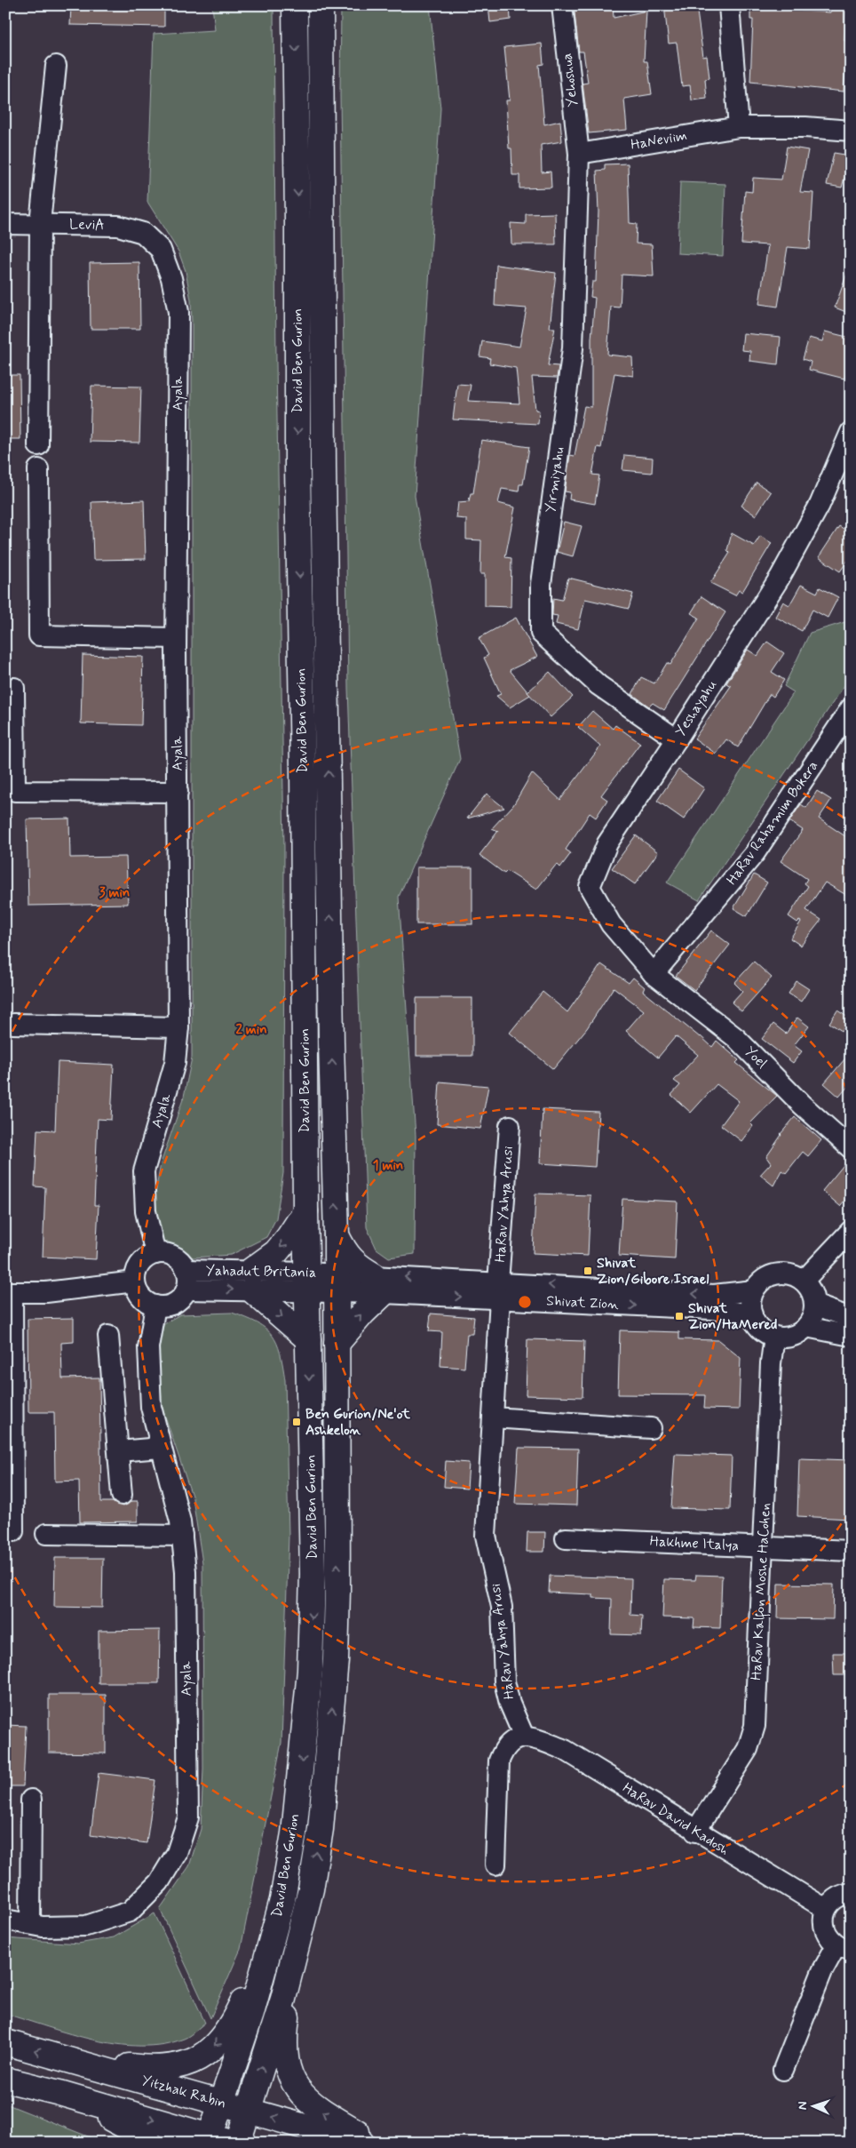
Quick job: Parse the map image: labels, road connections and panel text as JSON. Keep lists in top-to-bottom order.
{
  "streets": {
    "main road": ["David Ben Gurion", "Yitzhak Rabin"],
    "street": [
      "Yehoshua",
      "HaNeviim",
      "LeviA",
      "Ayala",
      "Yirmiyahu",
      "Yeshayahu",
      "HaRav Rahamim Bokera",
      "Yoel",
      "HaRav Yahya Arusi",
      "Yahadut Britania",
      "Shivat Zion",
      "Hakhme Italya",
      "HaRav Kalfon Moshe HaCohen",
      "HaRav David Kadosh"
    ]
  },
  "crossings": [
    ["Yehoshua", "HaNeviim"],
    ["Yehoshua", "Yirmiyahu"],
    ["HaNeviim", "Yirmiyahu"],
    ["LeviA", "Ayala"],
    ["David Ben Gurion", "Yahadut Britania"],
    ["David Ben Gurion", "Shivat Zion"],
    ["David Ben Gurion", "Yitzhak Rabin"],
    ["Ayala", "Yahadut Britania"],
    ["Yirmiyahu", "Yeshayahu"],
    ["Yeshayahu", "HaRav Rahamim Bokera"],
    ["Yeshayahu", "Yoel"],
    ["HaRav Rahamim Bokera", "Yoel"],
    ["HaRav Yahya Arusi", "Shivat Zion"],
    ["HaRav Yahya Arusi", "HaRav David Kadosh"],
    ["Yahadut Britania", "Shivat Zion"],
    ["Shivat Zion", "HaRav Kalfon Moshe HaCohen"],
    ["Hakhme Italya", "HaRav Kalfon Moshe HaCohen"],
    ["HaRav Kalfon Moshe HaCohen", "HaRav David Kadosh"]
  ],
  "places": {
    "transit": ["Shivat Zion/Gibore Israel", "Shivat Zion/HaMered", "Ben Gurion/Ne'ot Ashkelon"]
  },
  "north": "left",
  "rings": ["3 min", "2 min", "1 min"]
}
